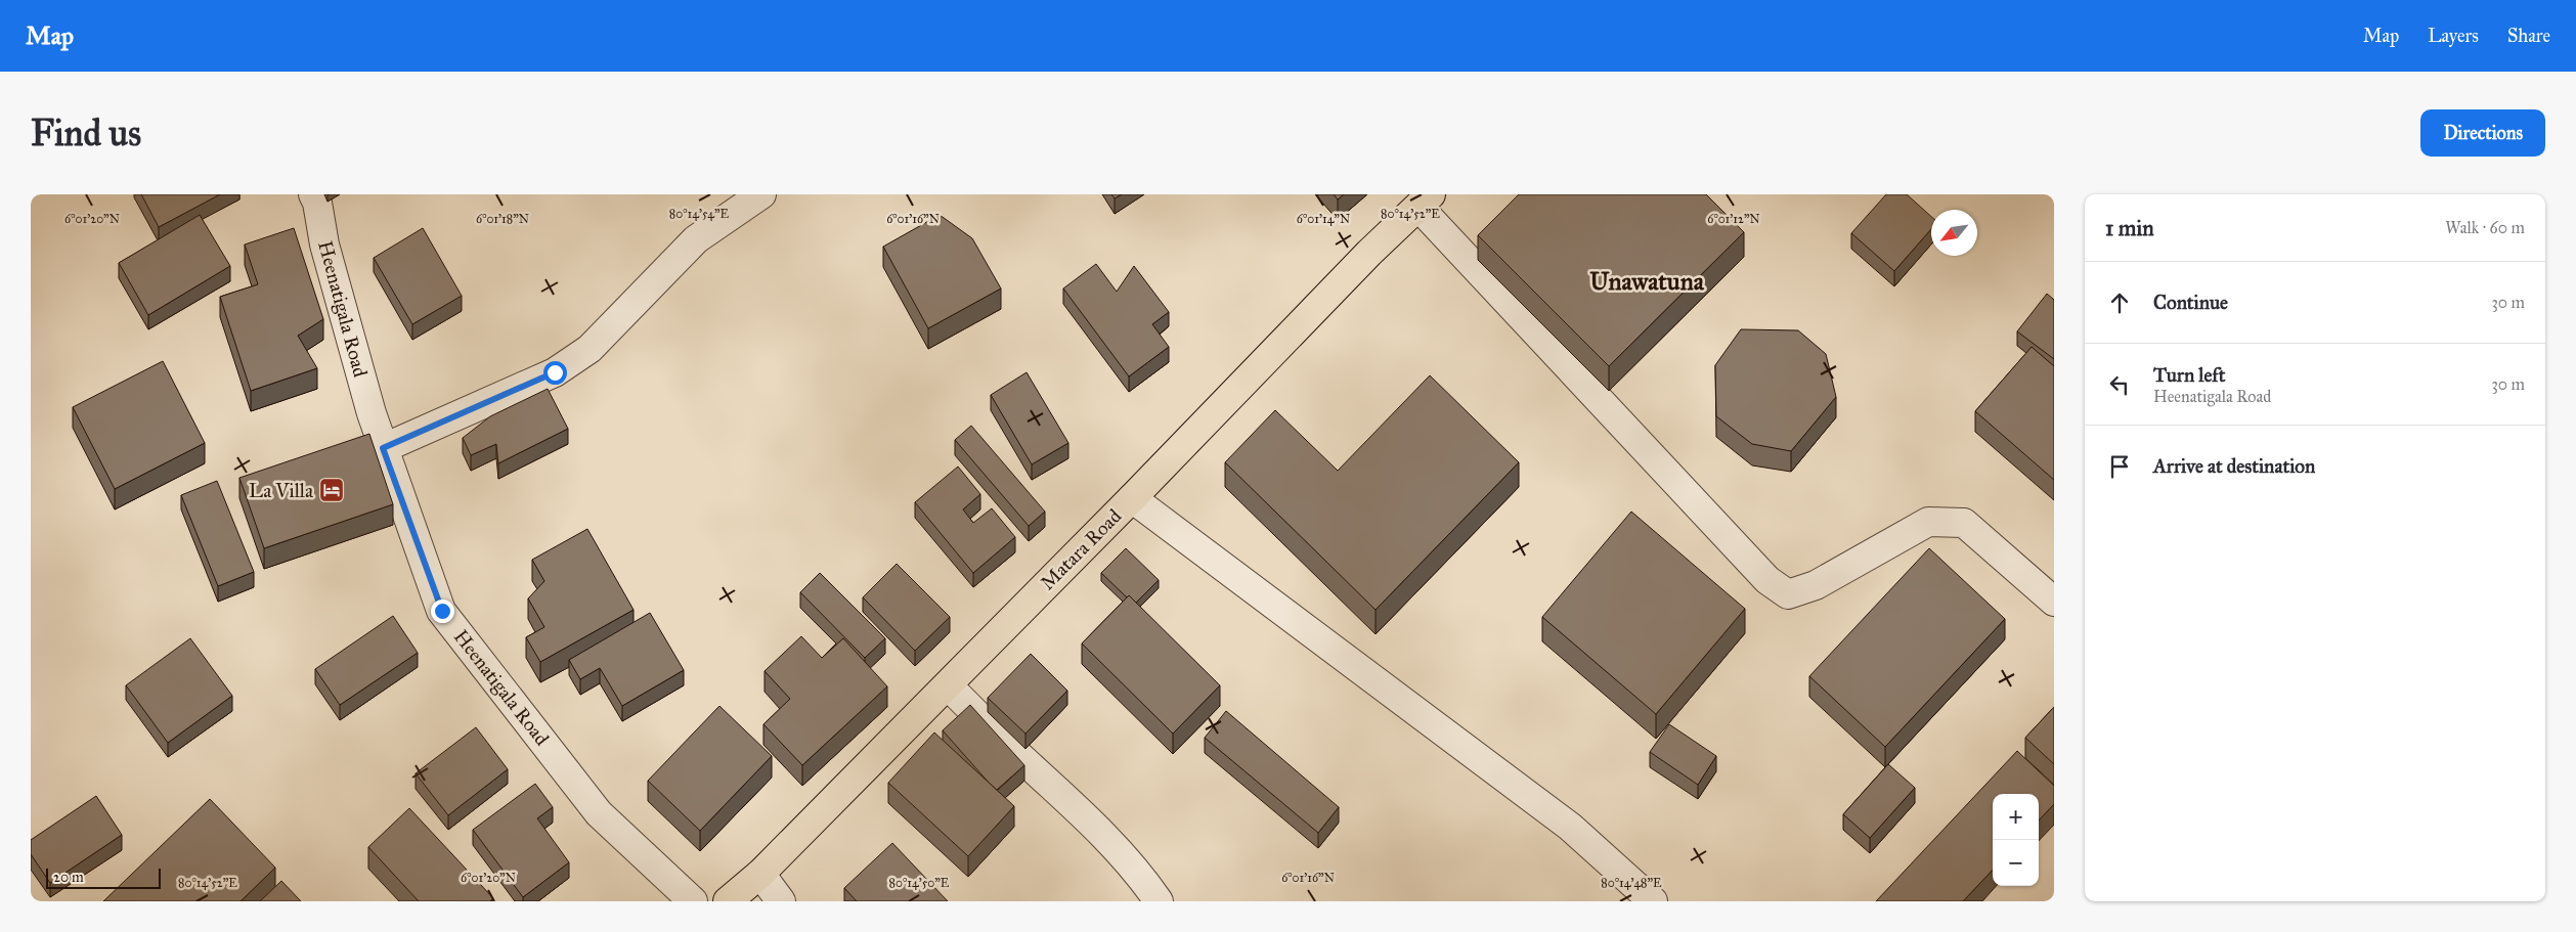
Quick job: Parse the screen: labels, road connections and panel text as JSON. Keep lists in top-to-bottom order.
{
  "streets": {
    "highway": ["Matara Road"],
    "street": ["Heenatigala Road"]
  },
  "districts": ["Unawatuna"],
  "places": {
    "hotel": ["La Villa"]
  },
  "scale_bar": "20 m",
  "north": "bottom left",
  "page": {
    "header": "Map",
    "nav": ["Map", "Layers", "Share"],
    "buttons": "Directions",
    "title": "Find us",
    "heading": ["1 min", "Walk · 60 m"],
    "list": [
      ["Continue", "30 m"],
      ["Turn left", "Heenatigala Road", "30 m"],
      "Arrive at destination"
    ],
    "map_buttons": ["+", "−"],
    "scale": "20 m"
  },
  "coordinates": [
    "80°14'54\"E",
    "80°14'52\"E",
    "6°01'20\"N",
    "6°01'18\"N",
    "6°01'16\"N",
    "6°01'14\"N",
    "6°01'12\"N",
    "80°14'50\"E",
    "80°14'48\"E"
  ]
}
